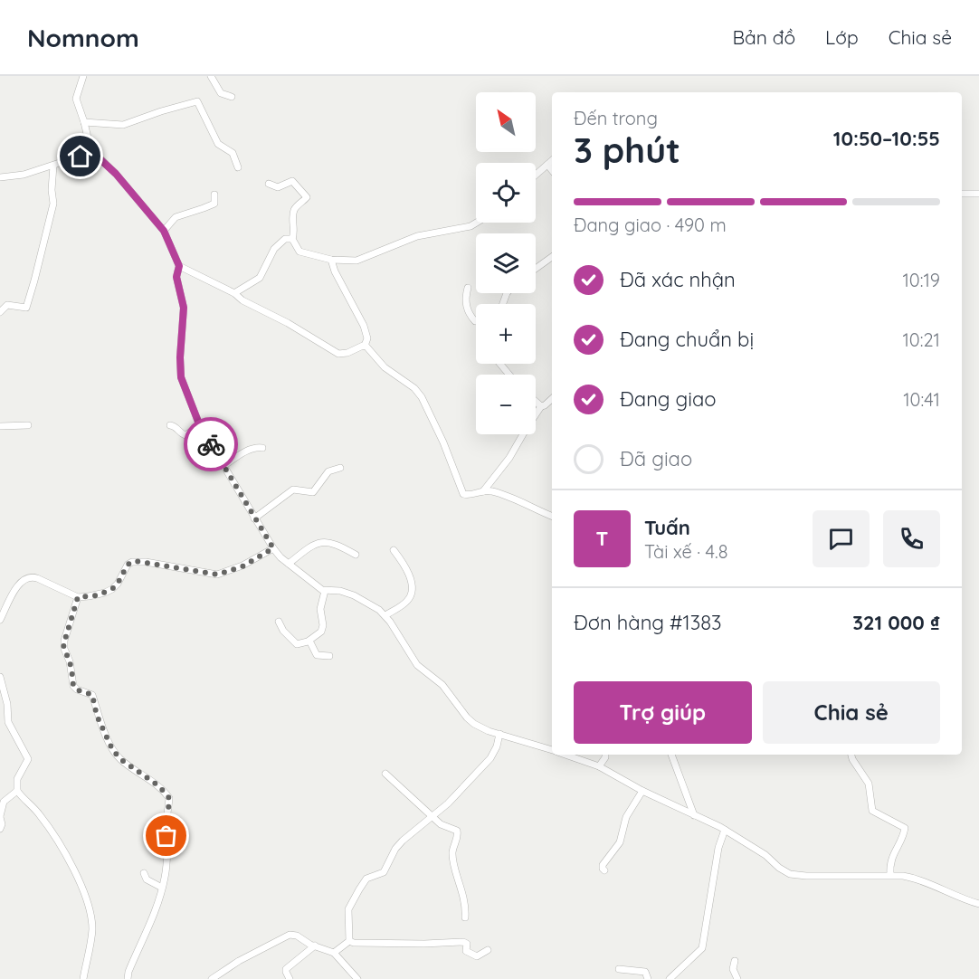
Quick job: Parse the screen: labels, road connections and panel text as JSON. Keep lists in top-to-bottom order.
{
  "north": "top left",
  "page": {
    "header": "Nomnom",
    "nav": ["Bản đồ", "Lớp", "Chia sẻ"],
    "map_buttons": ["+", "−"],
    "heading": ["3 phút", "Đến trong", "10:50–10:55"],
    "panel": [
      "Tuấn",
      "Tài xế · 4.8",
      "Đơn hàng #1383",
      "321 000 ₫"
    ],
    "bar": "Đang giao · 490 m",
    "list": [
      ["Đã xác nhận", "10:19"],
      ["Đang chuẩn bị", "10:21"],
      ["Đang giao", "10:41"],
      "Đã giao"
    ],
    "round": "T",
    "buttons": ["Trợ giúp", "Chia sẻ"]
  }
}
